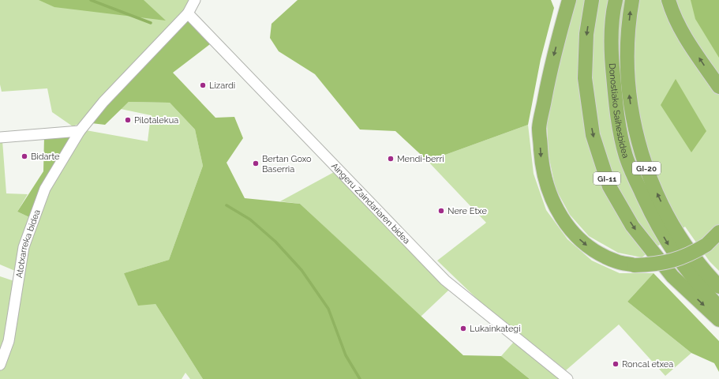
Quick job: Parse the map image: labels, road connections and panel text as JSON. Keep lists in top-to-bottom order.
{
  "streets": {
    "highway": ["Donostiako Saihesbidea", "GI-20", "GI-11"],
    "street": ["Aingeru Zaindariaren bidea", "Atotxarreka bidea"]
  },
  "crossings": [
    ["Aingeru Zaindariaren bidea", "Atotxarreka bidea"]
  ],
  "places": [
    "Lizardi",
    "Pilotalekua",
    "Bidarte",
    "Mendi-berri",
    "Bertan Goxo Baserria",
    "Nere Etxe",
    "Lukainkategi",
    "Roncal etxea"
  ]
}
